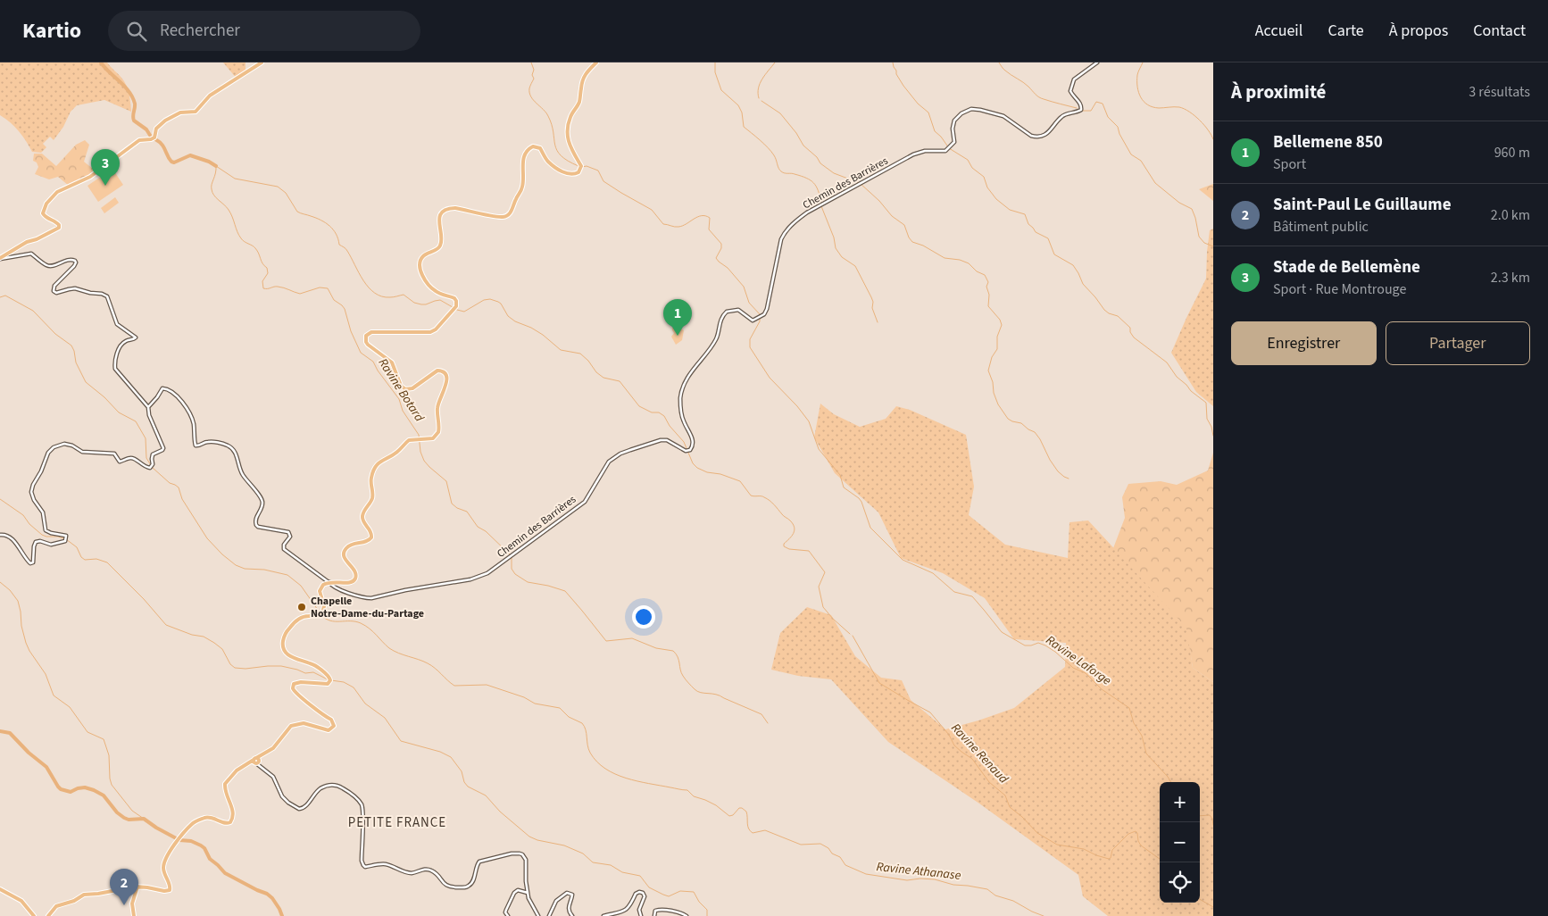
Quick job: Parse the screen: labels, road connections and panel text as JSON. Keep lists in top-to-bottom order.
{
  "streets": {
    "street": ["Chemin des Barrières"]
  },
  "districts": ["PETITE FRANCE"],
  "water": [
    "Ravine Botard",
    "Ravine Laforge",
    "Ravine Renaud",
    "Ravine Athanase"
  ],
  "places": ["Chapelle Notre-Dame-du-Partage"],
  "page": {
    "header": "Kartio",
    "search": "Rechercher",
    "nav": [
      "Accueil",
      "Carte",
      "À propos",
      "Contact"
    ],
    "heading": ["À proximité", "3 résultats"],
    "list": [
      {
        "mark": "1",
        "name": "Bellemene 850",
        "note": "Sport",
        "value": "960 m"
      },
      {
        "mark": "2",
        "name": "Saint-Paul Le Guillaume",
        "note": "Bâtiment public",
        "value": "2.0 km"
      },
      {
        "mark": "3",
        "name": "Stade de Bellemène",
        "note": "Sport · Rue Montrouge",
        "value": "2.3 km"
      }
    ],
    "pins": ["3", "1", "2"],
    "buttons": ["Enregistrer", "Partager"],
    "map_buttons": ["+", "−"]
  }
}
